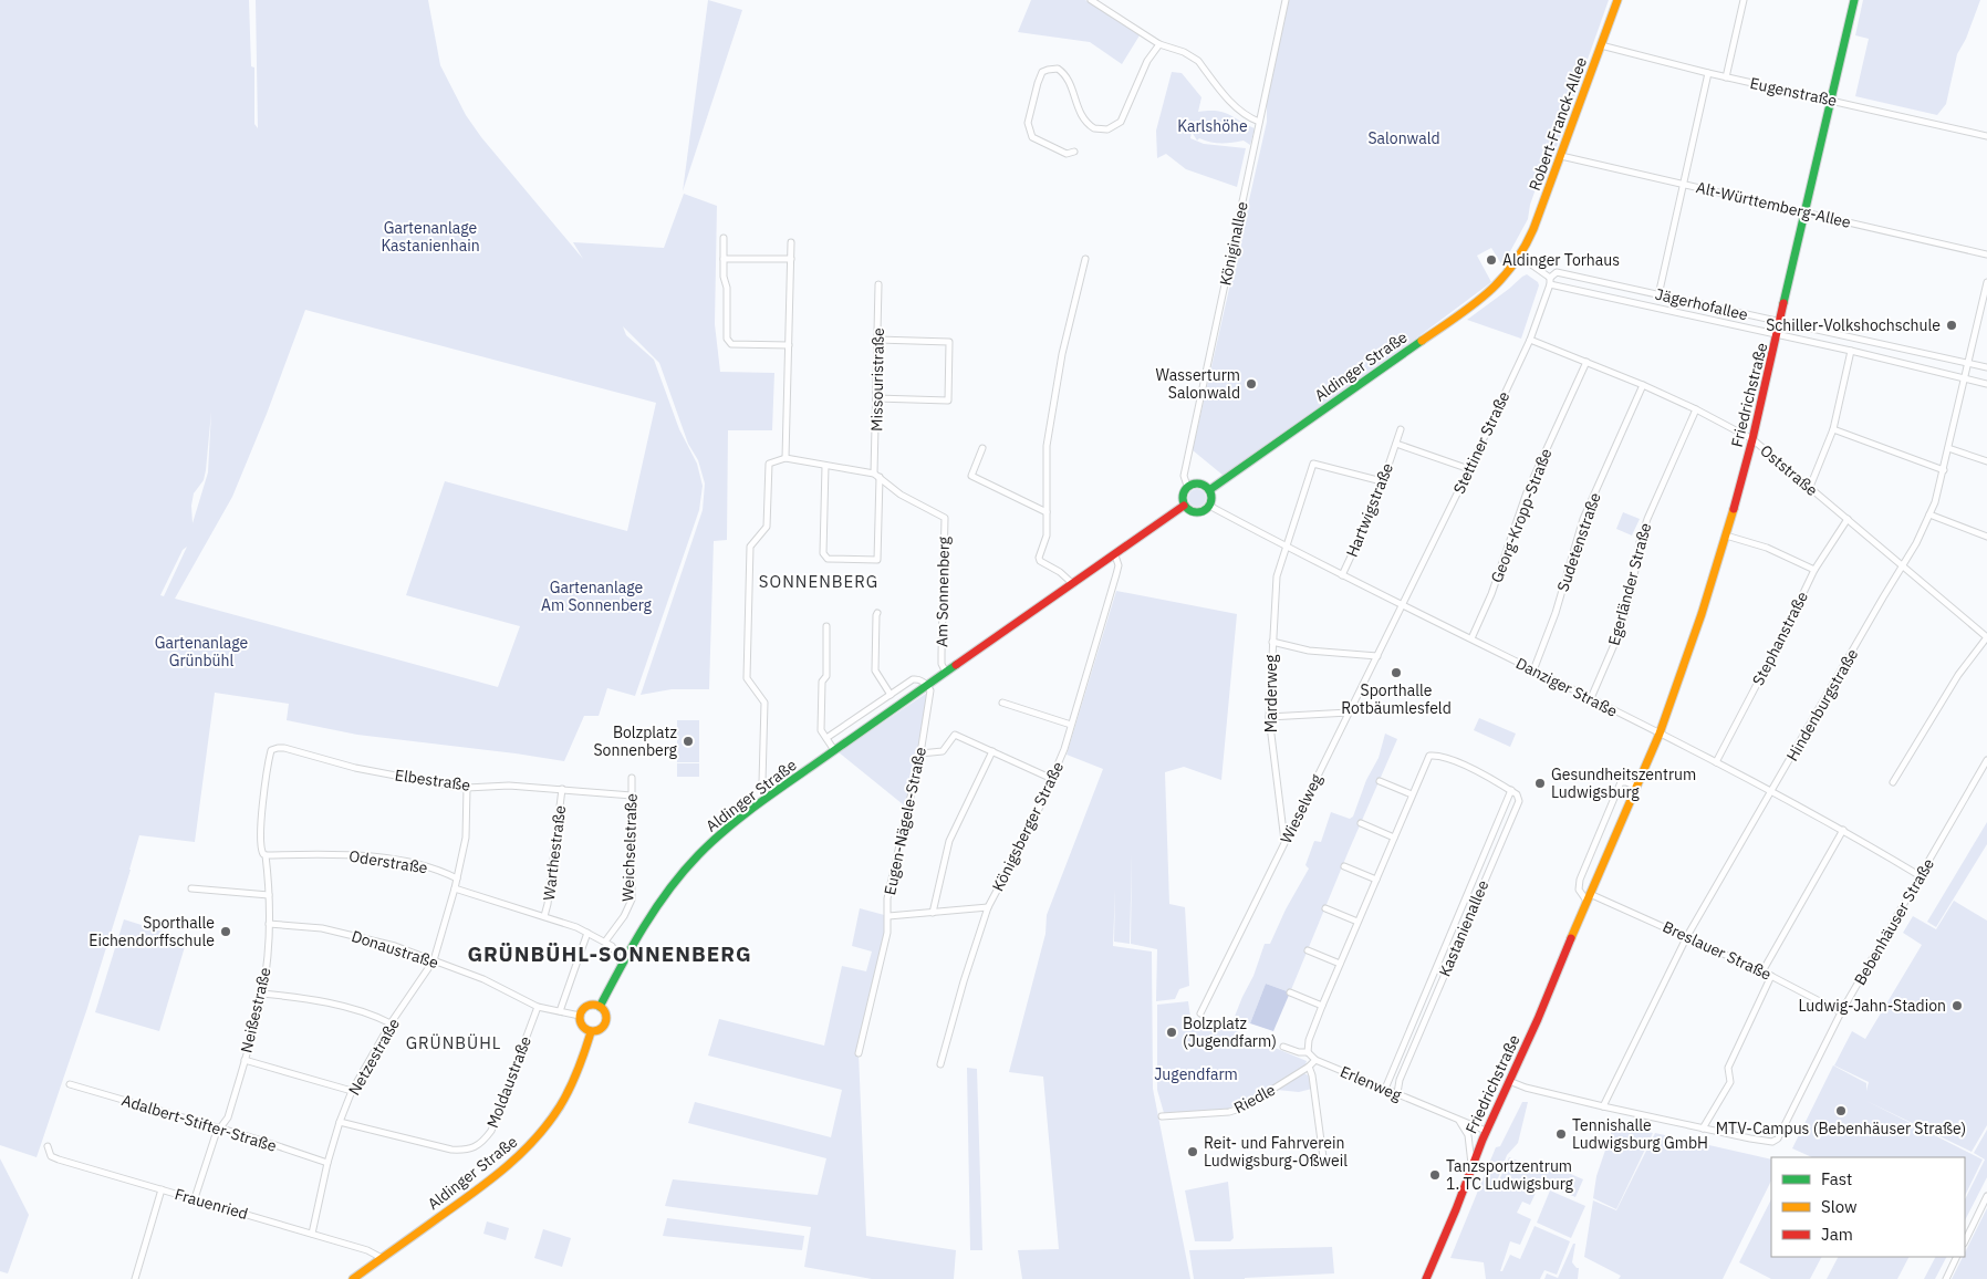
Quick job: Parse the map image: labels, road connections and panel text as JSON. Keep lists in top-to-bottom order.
{
  "streets": {
    "main road": ["Robert-Franck-Allee", "Aldinger Straße", "Friedrichstraße"],
    "street": [
      "Eugenstraße",
      "Alt-Württemberg-Allee",
      "Königinallee",
      "Jägerhofallee",
      "Missouristraße",
      "Stettiner Straße",
      "Oststraße",
      "Hartwigstraße",
      "Georg-Kropp-Straße",
      "Sudetenstraße",
      "Egerländer Straße",
      "Am Sonnenberg",
      "Stephanstraße",
      "Danziger Straße",
      "Marderweg",
      "Hindenburgstraße",
      "Elbestraße",
      "Wieselweg",
      "Eugen-Nägele-Straße",
      "Königsberger Straße",
      "Weichselstraße",
      "Warthestraße",
      "Oderstraße",
      "Bebenhäuser Straße",
      "Kastanienallee",
      "Donaustraße",
      "Breslauer Straße",
      "Neißestraße",
      "Netzestraße",
      "Moldaustraße",
      "Erlenweg",
      "Riedle",
      "Adalbert-Stifter-Straße",
      "Frauenried"
    ]
  },
  "crossings": [
    ["Eugenstraße", "Robert-Franck-Allee"],
    ["Eugenstraße", "Friedrichstraße"],
    ["Robert-Franck-Allee", "Alt-Württemberg-Allee"],
    ["Robert-Franck-Allee", "Jägerhofallee"],
    ["Robert-Franck-Allee", "Aldinger Straße"],
    ["Alt-Württemberg-Allee", "Friedrichstraße"],
    ["Königinallee", "Aldinger Straße"],
    ["Königinallee", "Danziger Straße"],
    ["Jägerhofallee", "Aldinger Straße"],
    ["Jägerhofallee", "Friedrichstraße"],
    ["Jägerhofallee", "Stettiner Straße"],
    ["Jägerhofallee", "Hindenburgstraße"],
    ["Aldinger Straße", "Am Sonnenberg"],
    ["Aldinger Straße", "Danziger Straße"],
    ["Aldinger Straße", "Eugen-Nägele-Straße"],
    ["Aldinger Straße", "Königsberger Straße"],
    ["Aldinger Straße", "Donaustraße"],
    ["Aldinger Straße", "Frauenried"],
    ["Missouristraße", "Am Sonnenberg"],
    ["Friedrichstraße", "Oststraße"],
    ["Friedrichstraße", "Danziger Straße"],
    ["Friedrichstraße", "Breslauer Straße"],
    ["Friedrichstraße", "Erlenweg"],
    ["Stettiner Straße", "Oststraße"],
    ["Stettiner Straße", "Hartwigstraße"],
    ["Stettiner Straße", "Danziger Straße"],
    ["Stettiner Straße", "Wieselweg"],
    ["Oststraße", "Georg-Kropp-Straße"],
    ["Oststraße", "Sudetenstraße"],
    ["Oststraße", "Egerländer Straße"],
    ["Oststraße", "Stephanstraße"],
    ["Oststraße", "Hindenburgstraße"],
    ["Hartwigstraße", "Danziger Straße"],
    ["Hartwigstraße", "Marderweg"],
    ["Georg-Kropp-Straße", "Danziger Straße"],
    ["Sudetenstraße", "Danziger Straße"],
    ["Egerländer Straße", "Danziger Straße"],
    ["Stephanstraße", "Danziger Straße"],
    ["Danziger Straße", "Marderweg"],
    ["Danziger Straße", "Hindenburgstraße"],
    ["Danziger Straße", "Wieselweg"],
    ["Danziger Straße", "Bebenhäuser Straße"],
    ["Marderweg", "Wieselweg"],
    ["Hindenburgstraße", "Breslauer Straße"],
    ["Elbestraße", "Weichselstraße"],
    ["Elbestraße", "Warthestraße"],
    ["Elbestraße", "Neißestraße"],
    ["Oderstraße", "Neißestraße"],
    ["Bebenhäuser Straße", "Breslauer Straße"],
    ["Kastanienallee", "Erlenweg"],
    ["Donaustraße", "Neißestraße"],
    ["Donaustraße", "Netzestraße"],
    ["Donaustraße", "Moldaustraße"],
    ["Neißestraße", "Adalbert-Stifter-Straße"],
    ["Neißestraße", "Frauenried"],
    ["Netzestraße", "Moldaustraße"],
    ["Netzestraße", "Adalbert-Stifter-Straße"],
    ["Netzestraße", "Frauenried"],
    ["Erlenweg", "Riedle"]
  ],
  "districts": ["SONNENBERG", "GRÜNBÜHL-SONNENBERG", "GRÜNBÜHL"],
  "parks": [
    "Karlshöhe",
    "Salonwald",
    "Gartenanlage Kastanienhain",
    "Gartenanlage Am Sonnenberg",
    "Gartenanlage Grünbühl",
    "Jugendfarm"
  ],
  "places": [
    "Aldinger Torhaus",
    "Schiller-Volkshochschule",
    "Wasserturm Salonwald",
    "Sporthalle Rotbäumlesfeld",
    "Bolzplatz Sonnenberg",
    "Gesundheitszentrum Ludwigsburg",
    "Sporthalle Eichendorffschule",
    "Ludwig-Jahn-Stadion",
    "Bolzplatz (Jugendfarm)",
    "MTV-Campus (Bebenhäuser Straße)",
    "Tennishalle Ludwigsburg GmbH",
    "Reit- und Fahrverein Ludwigsburg-Oßweil",
    "Tanzsportzentrum 1. TC Ludwigsburg"
  ],
  "legend": ["Fast", "Slow", "Jam"]
}
